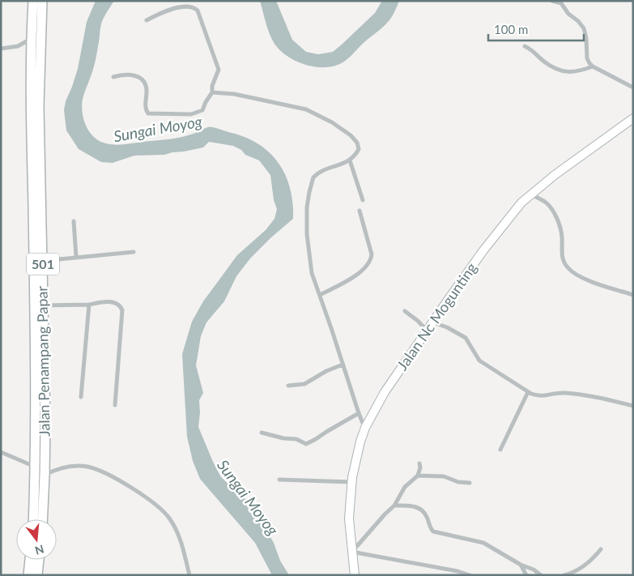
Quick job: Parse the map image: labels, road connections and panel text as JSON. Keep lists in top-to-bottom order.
{
  "streets": {
    "main road": ["501", "Jalan Penampang Papar"],
    "street": ["Jalan Nc Mogunting"]
  },
  "water": ["Sungai Moyog"],
  "scale_bar": "100 m",
  "north": "bottom"
}
